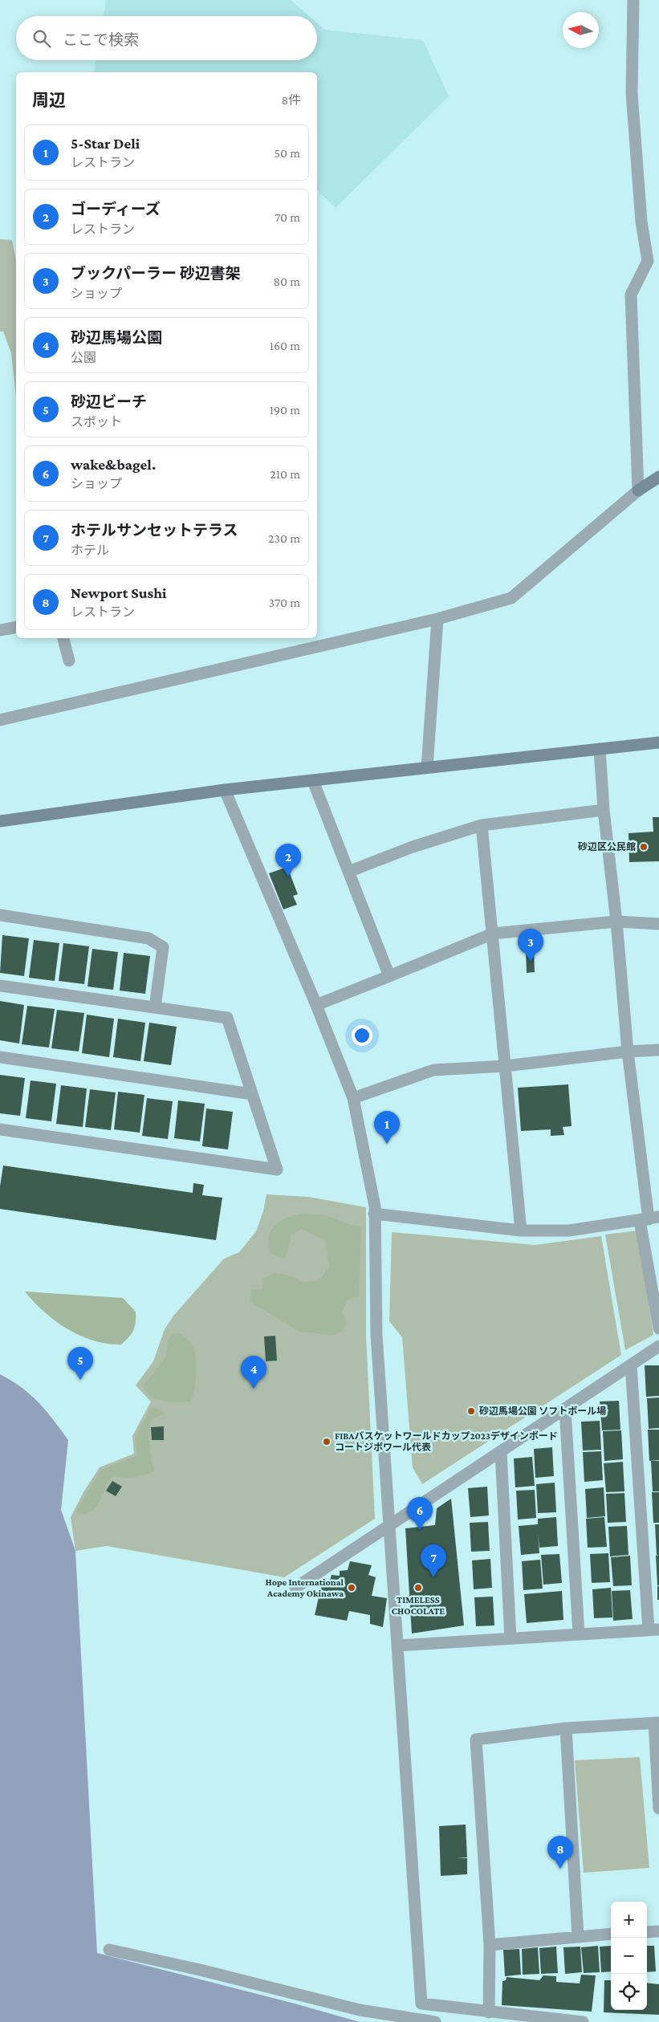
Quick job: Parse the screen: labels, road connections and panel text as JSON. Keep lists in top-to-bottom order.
{
  "places": [
    "砂辺区公民館",
    "砂辺馬場公園 ソフトボール場",
    "FIBAバスケットワールドカップ2023デザインボード コートジボワール代表",
    "Hope International Academy Okinawa",
    "TIMELESS CHOCOLATE"
  ],
  "north": "left",
  "page": {
    "search": "ここで検索",
    "heading": ["周辺", "8件"],
    "list": [
      {
        "mark": "1",
        "name": "5-Star Deli",
        "note": "レストラン",
        "value": "50 m"
      },
      {
        "mark": "2",
        "name": "ゴーディーズ",
        "note": "レストラン",
        "value": "70 m"
      },
      {
        "mark": "3",
        "name": "ブックパーラー 砂辺書架",
        "note": "ショップ",
        "value": "80 m"
      },
      {
        "mark": "4",
        "name": "砂辺馬場公園",
        "note": "公園",
        "value": "160 m"
      },
      {
        "mark": "5",
        "name": "砂辺ビーチ",
        "note": "スポット",
        "value": "190 m"
      },
      {
        "mark": "6",
        "name": "wake&bagel.",
        "note": "ショップ",
        "value": "210 m"
      },
      {
        "mark": "7",
        "name": "ホテルサンセットテラス",
        "note": "ホテル",
        "value": "230 m"
      },
      {
        "mark": "8",
        "name": "Newport Sushi",
        "note": "レストラン",
        "value": "370 m"
      }
    ],
    "pins": [
      "2",
      "3",
      "1",
      "5",
      "4",
      "6",
      "7",
      "8"
    ],
    "map_buttons": ["+", "−"]
  }
}
